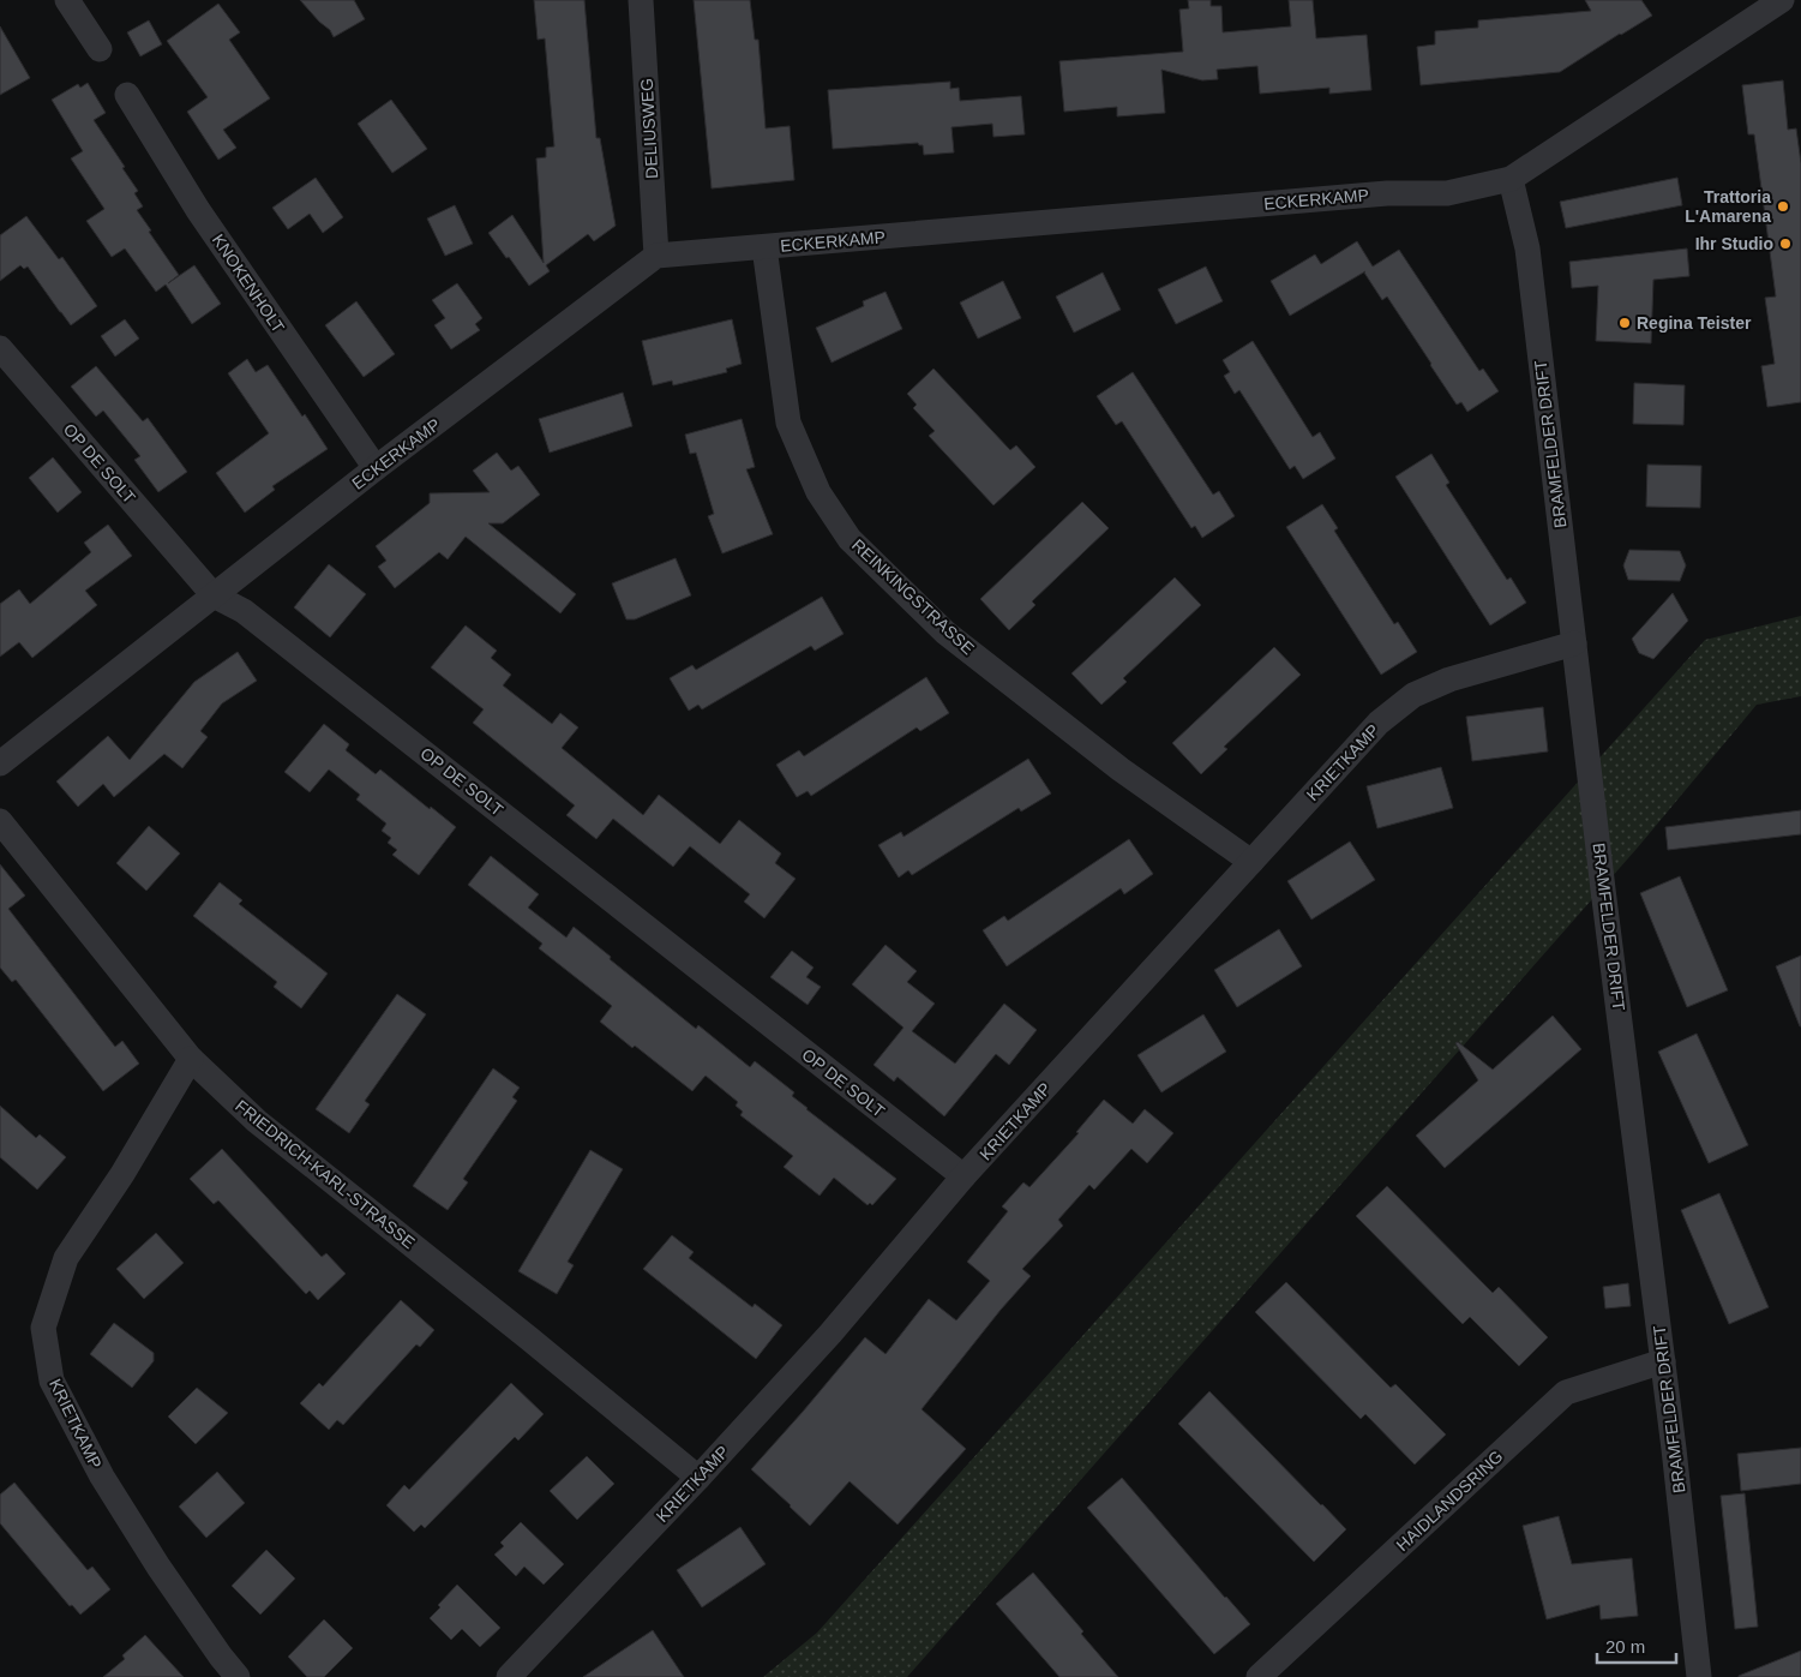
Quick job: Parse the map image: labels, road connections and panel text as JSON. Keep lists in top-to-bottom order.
{
  "streets": {
    "street": [
      "DELIUSWEG",
      "ECKERKAMP",
      "KNOKENHOLT",
      "BRAMFELDER DRIFT",
      "OP DE SOLT",
      "REINKINGSTRASSE",
      "KRIETKAMP",
      "FRIEDRICH-KARL-STRASSE",
      "HAIDLANDSRING"
    ]
  },
  "crossings": [
    ["DELIUSWEG", "ECKERKAMP"],
    ["ECKERKAMP", "KNOKENHOLT"],
    ["ECKERKAMP", "BRAMFELDER DRIFT"],
    ["ECKERKAMP", "OP DE SOLT"],
    ["ECKERKAMP", "REINKINGSTRASSE"],
    ["BRAMFELDER DRIFT", "KRIETKAMP"],
    ["BRAMFELDER DRIFT", "HAIDLANDSRING"],
    ["OP DE SOLT", "KRIETKAMP"],
    ["REINKINGSTRASSE", "KRIETKAMP"],
    ["KRIETKAMP", "FRIEDRICH-KARL-STRASSE"]
  ],
  "places": ["Trattoria L'Amarena", "Ihr Studio", "Regina Teister"],
  "scale_bar": "20 m"
}
